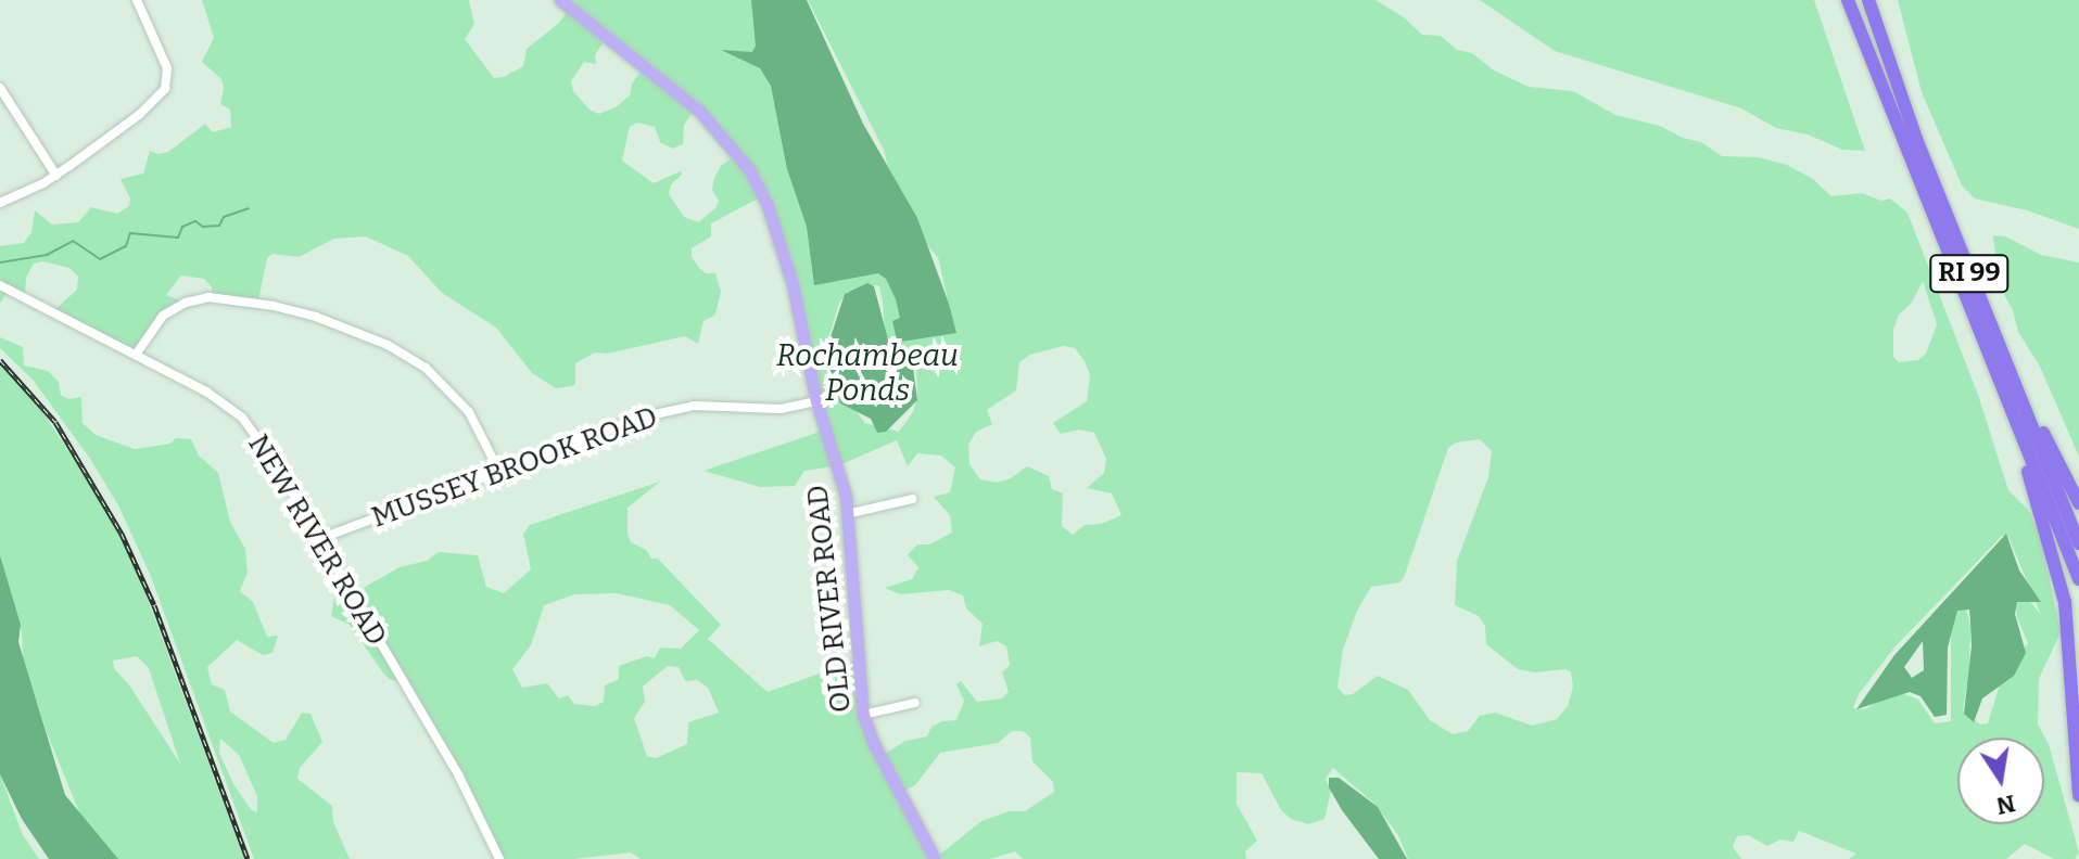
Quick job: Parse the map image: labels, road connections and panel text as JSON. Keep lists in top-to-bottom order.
{
  "streets": {
    "highway": ["RI 99"],
    "main road": ["OLD RIVER ROAD"],
    "street": ["MUSSEY BROOK ROAD", "NEW RIVER ROAD"]
  },
  "crossings": [
    ["MUSSEY BROOK ROAD", "NEW RIVER ROAD"],
    ["MUSSEY BROOK ROAD", "OLD RIVER ROAD"]
  ],
  "water": ["Rochambeau Ponds"],
  "north": "bottom"
}
